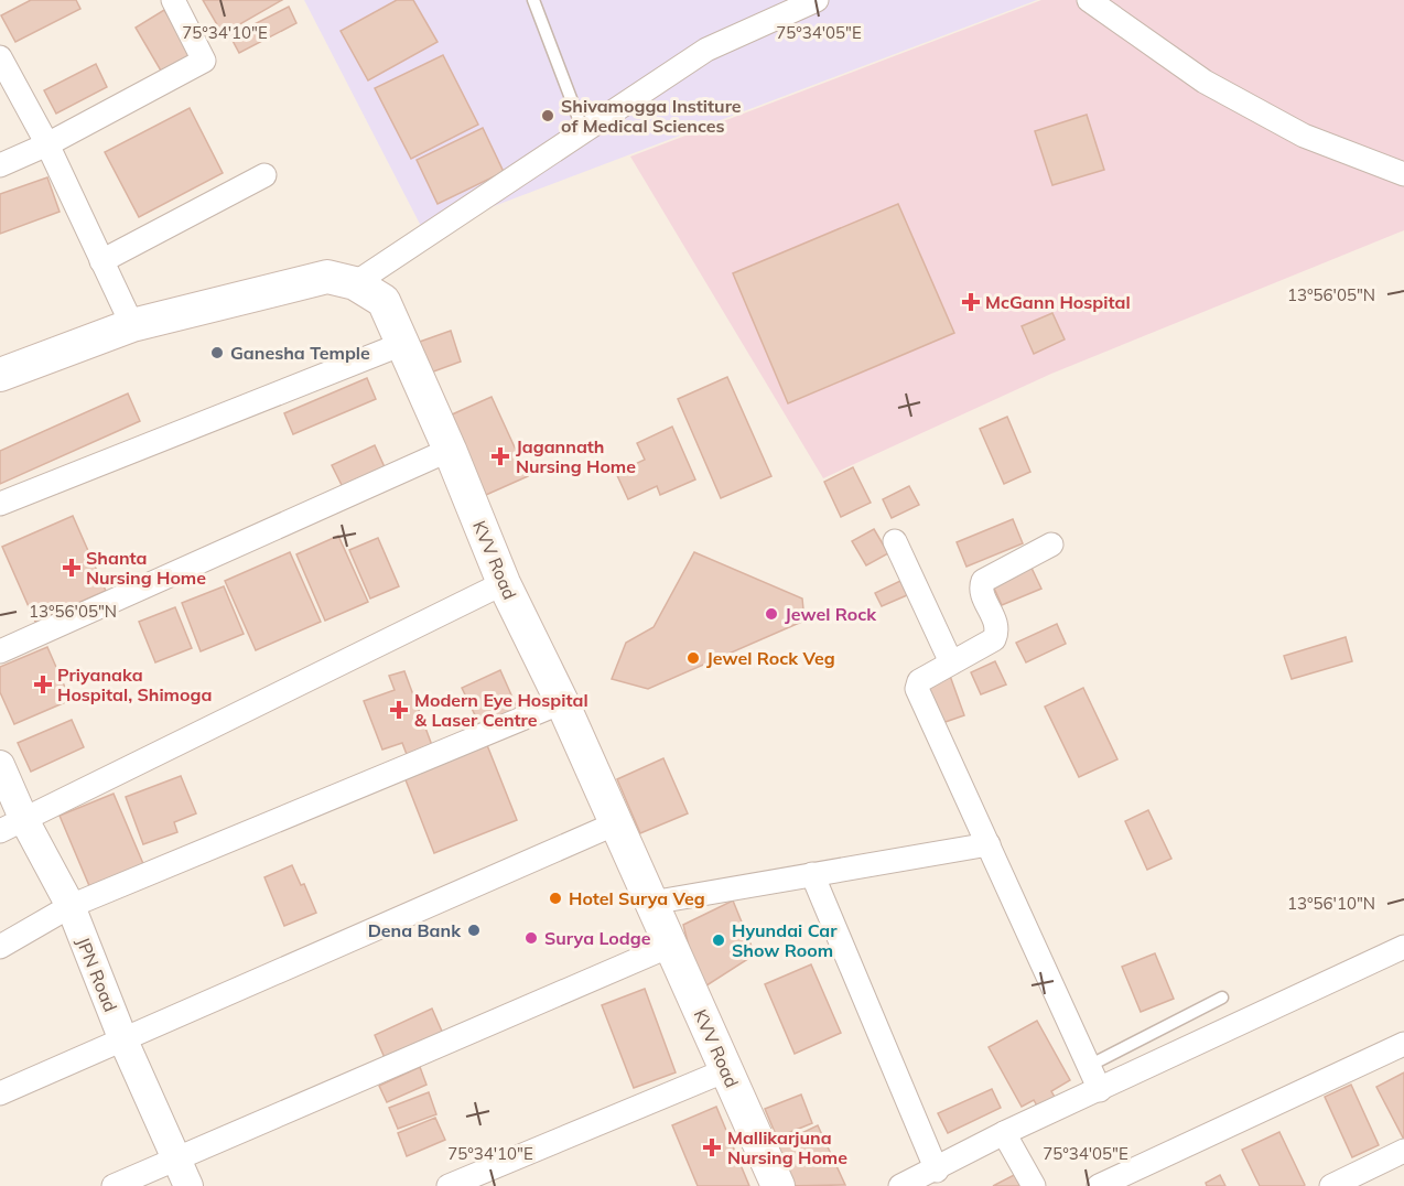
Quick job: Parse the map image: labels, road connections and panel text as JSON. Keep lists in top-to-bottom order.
{
  "streets": {
    "main road": ["KVV Road"],
    "street": ["JPN Road"]
  },
  "places": {
    "other": [
      "Shivamogga Institure of Medical Sciences",
      "Ganesha Temple",
      "Jewel Rock",
      "Jewel Rock Veg",
      "Hotel Surya Veg",
      "Dena Bank",
      "Surya Lodge",
      "Hyundai Car Show Room"
    ],
    "health": [
      "McGann Hospital",
      "Jagannath Nursing Home",
      "Shanta Nursing Home",
      "Priyanaka Hospital, Shimoga",
      "Modern Eye Hospital & Laser Centre",
      "Mallikarjuna Nursing Home"
    ]
  },
  "coordinates": [
    "75°34'10\"E",
    "75°34'05\"E",
    "13°56'05\"N",
    "13°56'10\"N"
  ]
}
